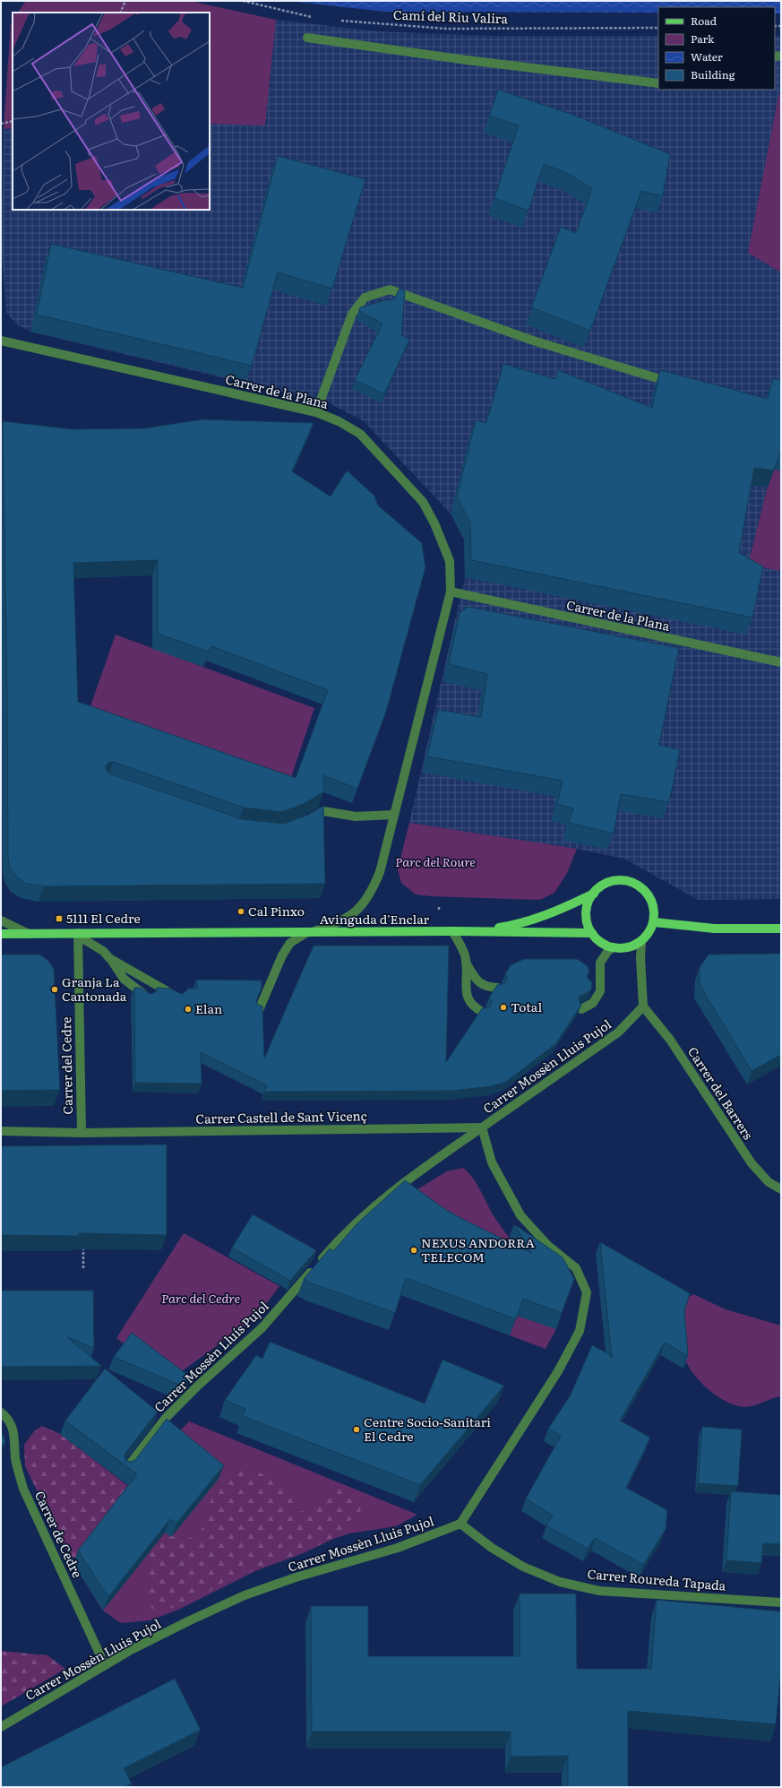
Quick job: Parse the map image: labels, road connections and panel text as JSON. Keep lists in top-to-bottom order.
{
  "streets": {
    "main road": ["Avinguda d'Enclar"],
    "street": [
      "Carrer de la Plana",
      "Carrer del Cedre",
      "Carrer Mossèn Lluis Pujol",
      "Carrer del Barrers",
      "Carrer Castell de Sant Vicenç",
      "Carrer Mossèn Lluís Pujol",
      "Carrer de Cedre",
      "Carrer Roureda Tapada"
    ],
    "path": ["Camí del Riu Valira"]
  },
  "crossings": [
    ["Carrer de la Plana", "Avinguda d'Enclar"],
    ["Avinguda d'Enclar", "Carrer del Cedre"],
    ["Carrer del Cedre", "Carrer Castell de Sant Vicenç"],
    ["Carrer Mossèn Lluis Pujol", "Carrer del Barrers"],
    ["Carrer Mossèn Lluis Pujol", "Carrer Castell de Sant Vicenç"],
    ["Carrer Mossèn Lluis Pujol", "Carrer Mossèn Lluís Pujol"],
    ["Carrer Mossèn Lluis Pujol", "Carrer de Cedre"],
    ["Carrer Mossèn Lluis Pujol", "Carrer Roureda Tapada"],
    ["Carrer Castell de Sant Vicenç", "Carrer Mossèn Lluís Pujol"]
  ],
  "parks": ["Parc del Roure", "Parc del Cedre"],
  "places": {
    "other": [
      "Cal Pinxo",
      "Granja La Cantonada",
      "Total",
      "Elan",
      "NEXUS ANDORRA TELECOM",
      "Centre Socio-Sanitari El Cedre"
    ],
    "transit": ["5111 El Cedre"]
  },
  "legend": [
    "Road",
    "Park",
    "Water",
    "Building"
  ]
}
